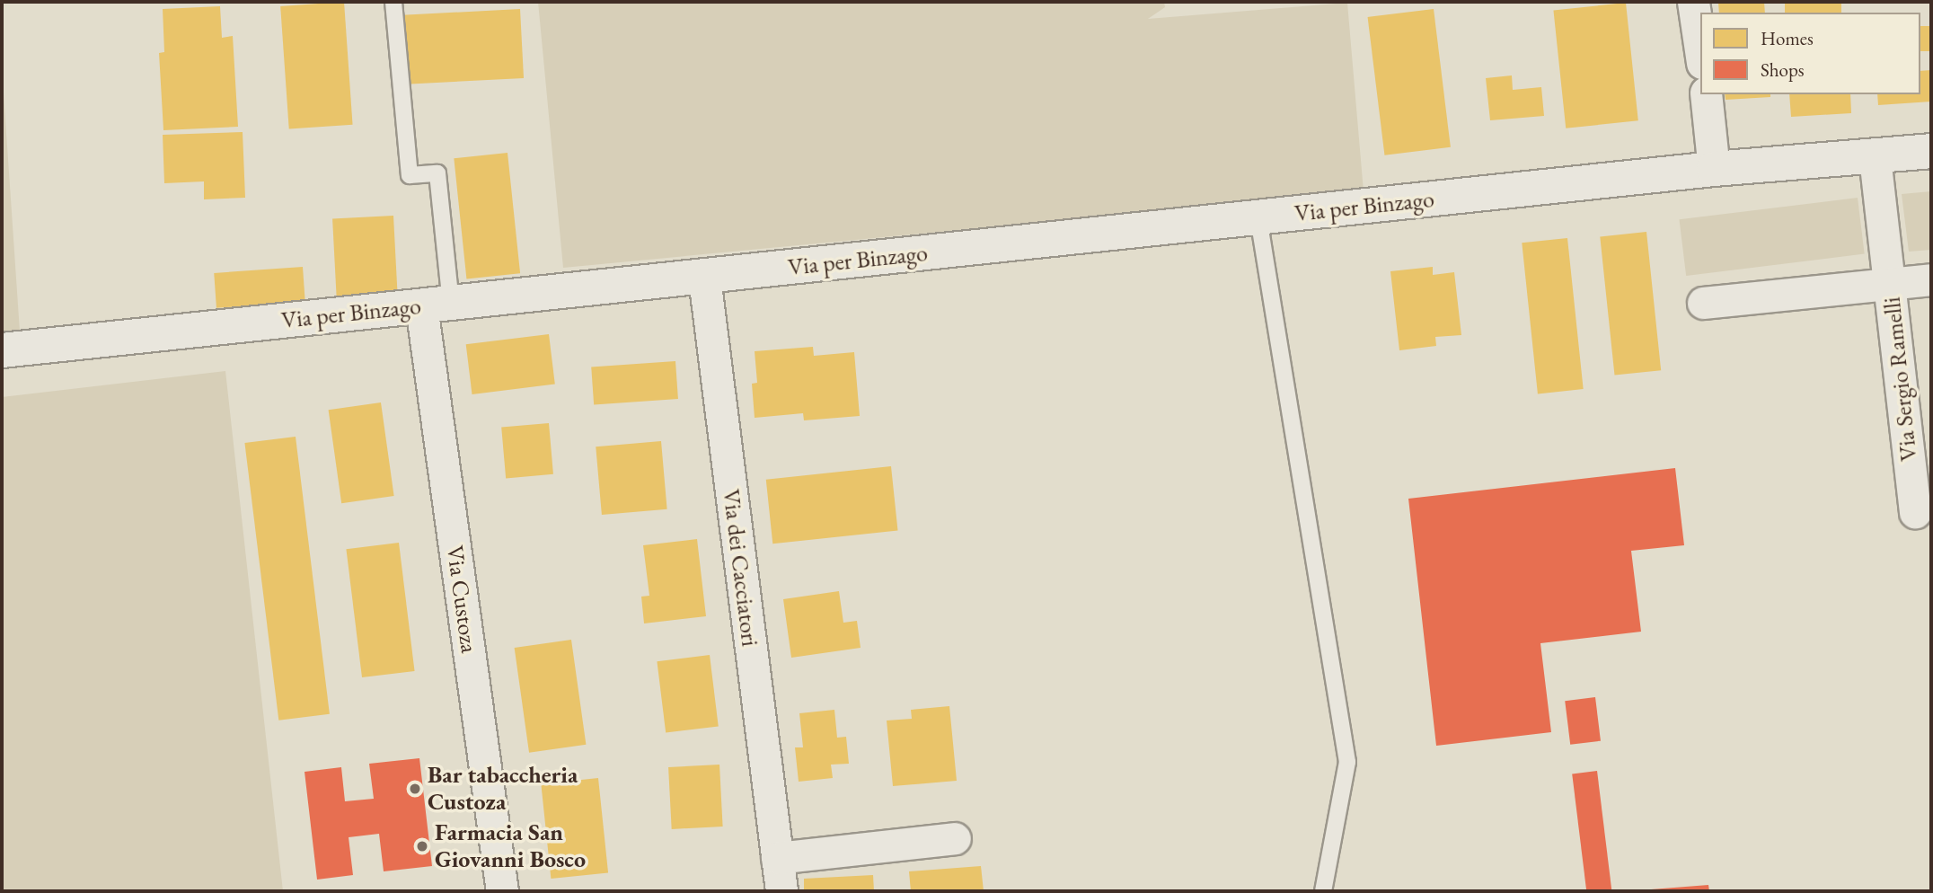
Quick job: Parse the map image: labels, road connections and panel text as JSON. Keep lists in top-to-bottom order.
{
  "streets": {
    "main road": ["Via per Binzago"],
    "street": ["Via Sergio Ramelli", "Via dei Cacciatori", "Via Custoza"]
  },
  "crossings": [
    ["Via per Binzago", "Via Sergio Ramelli"],
    ["Via per Binzago", "Via dei Cacciatori"],
    ["Via per Binzago", "Via Custoza"]
  ],
  "places": ["Bar tabaccheria Custoza", "Farmacia San Giovanni Bosco"],
  "legend": ["Homes", "Shops"]
}
